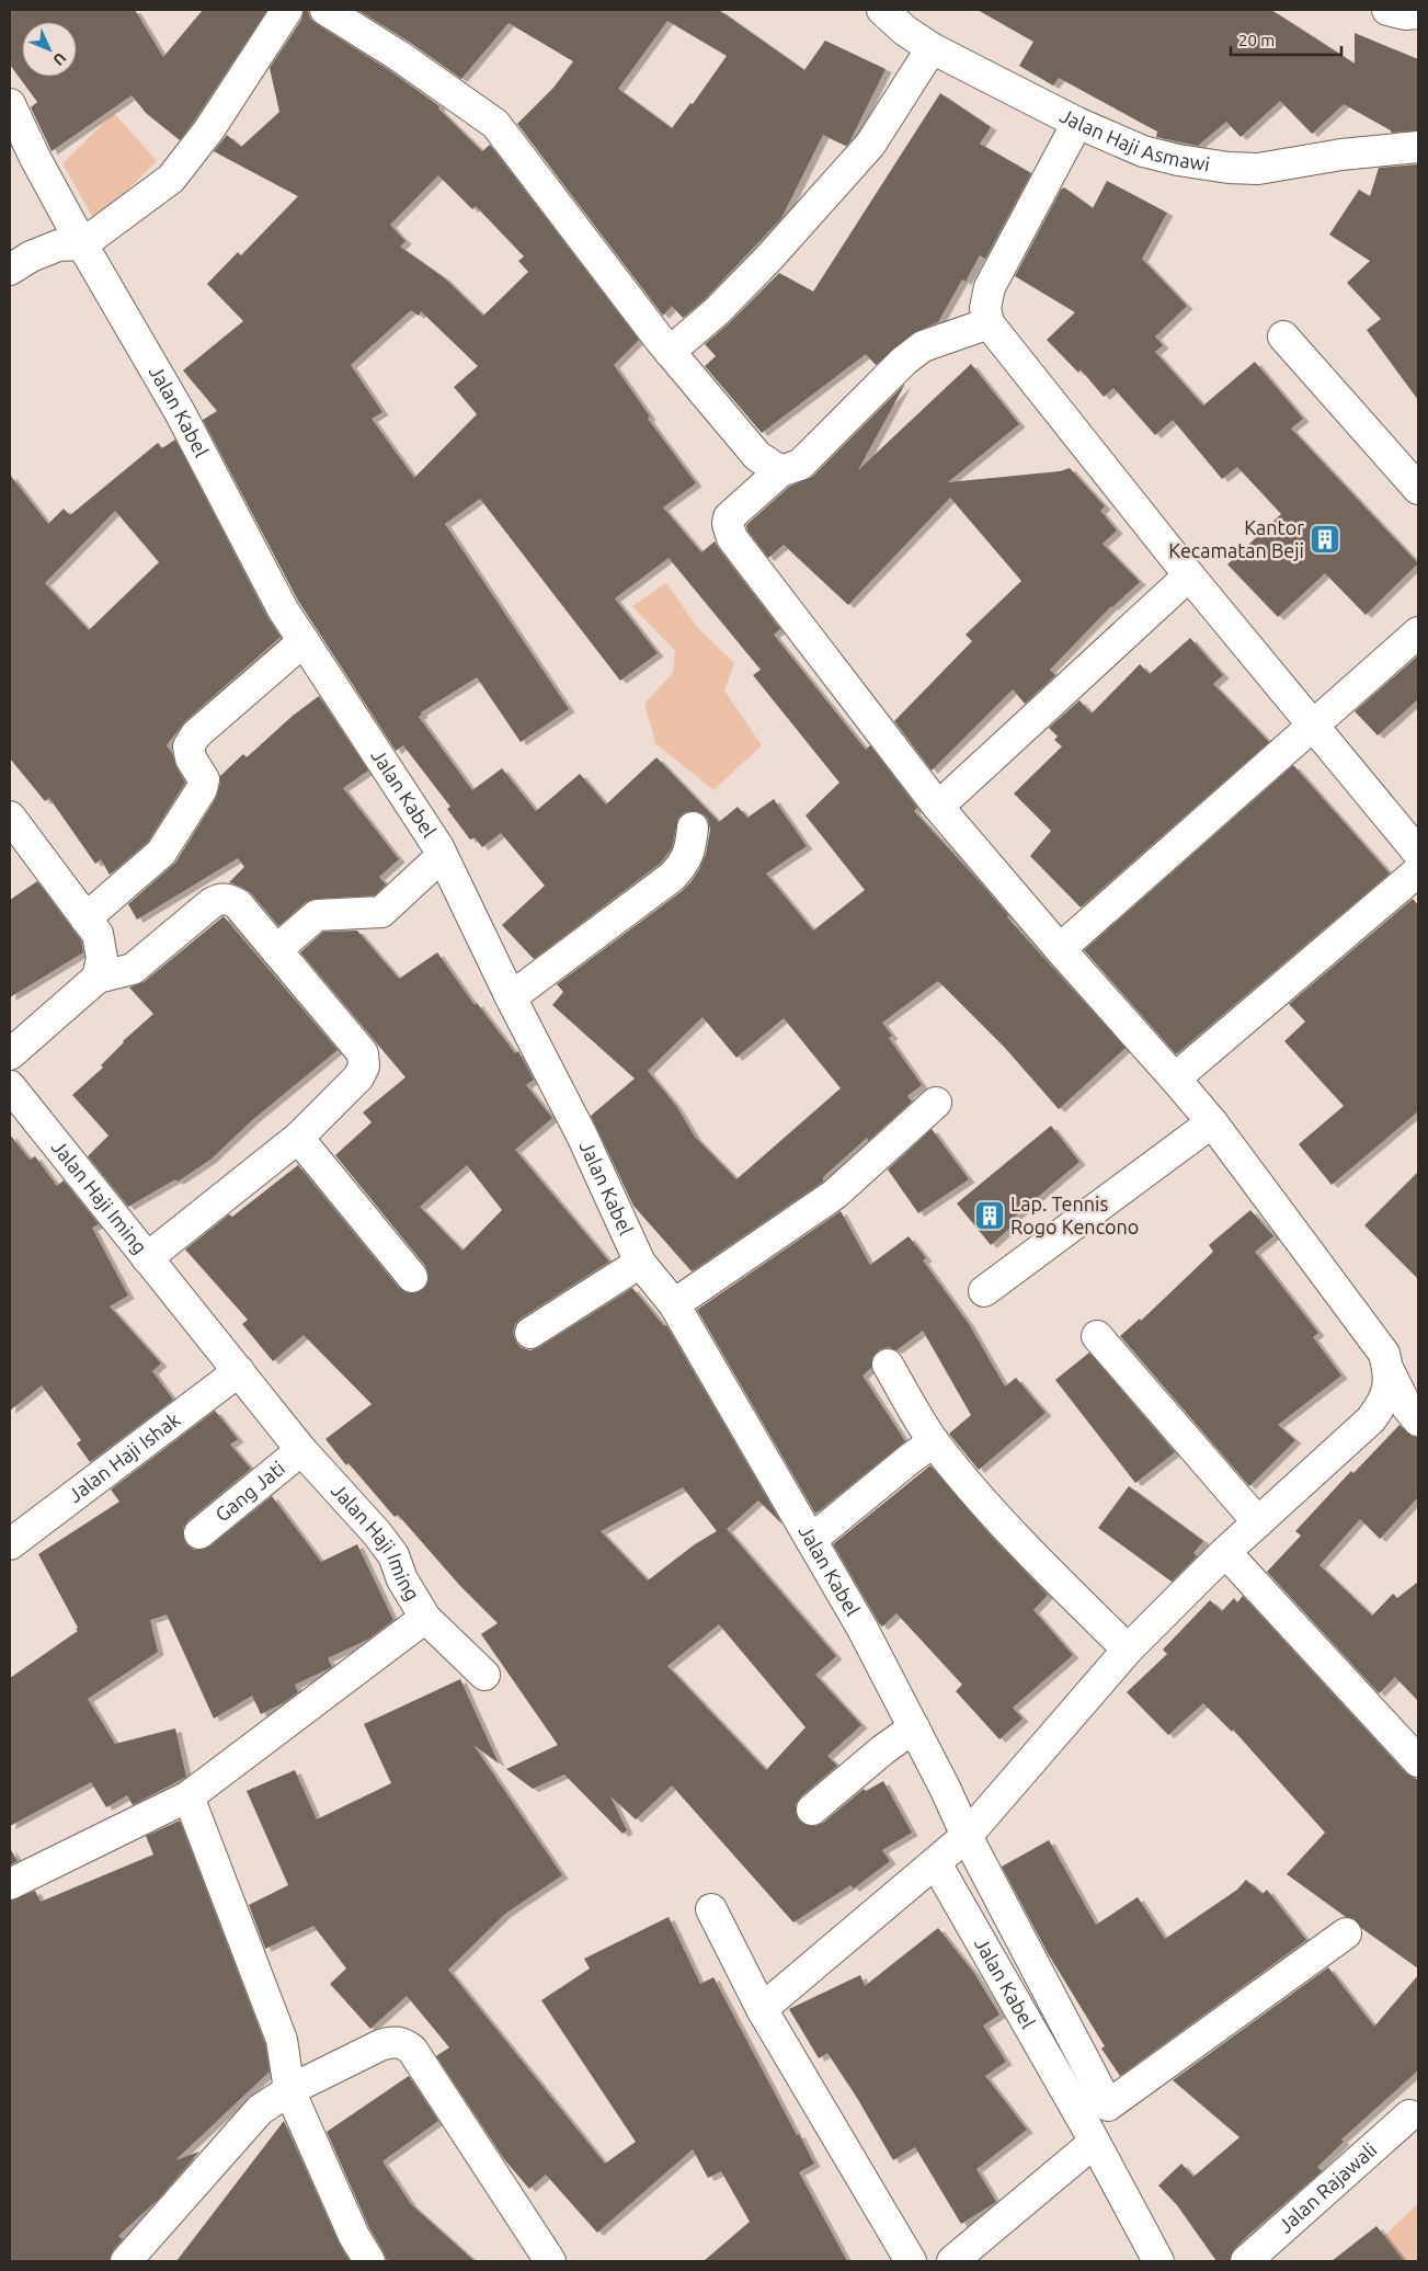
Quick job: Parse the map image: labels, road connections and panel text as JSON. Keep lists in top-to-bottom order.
{
  "streets": {
    "street": [
      "Jalan Haji Asmawi",
      "Jalan Kabel",
      "Jalan Haji Iming",
      "Jalan Haji Ishak",
      "Gang Jati",
      "Jalan Rajawali"
    ]
  },
  "crossings": [
    ["Jalan Haji Iming", "Jalan Haji Ishak"],
    ["Jalan Haji Iming", "Gang Jati"]
  ],
  "places": {
    "building": ["Kantor Kecamatan Beji", "Lap. Tennis Rogo Kencono"]
  },
  "scale_bar": "20 m",
  "north": "bottom right"
}
